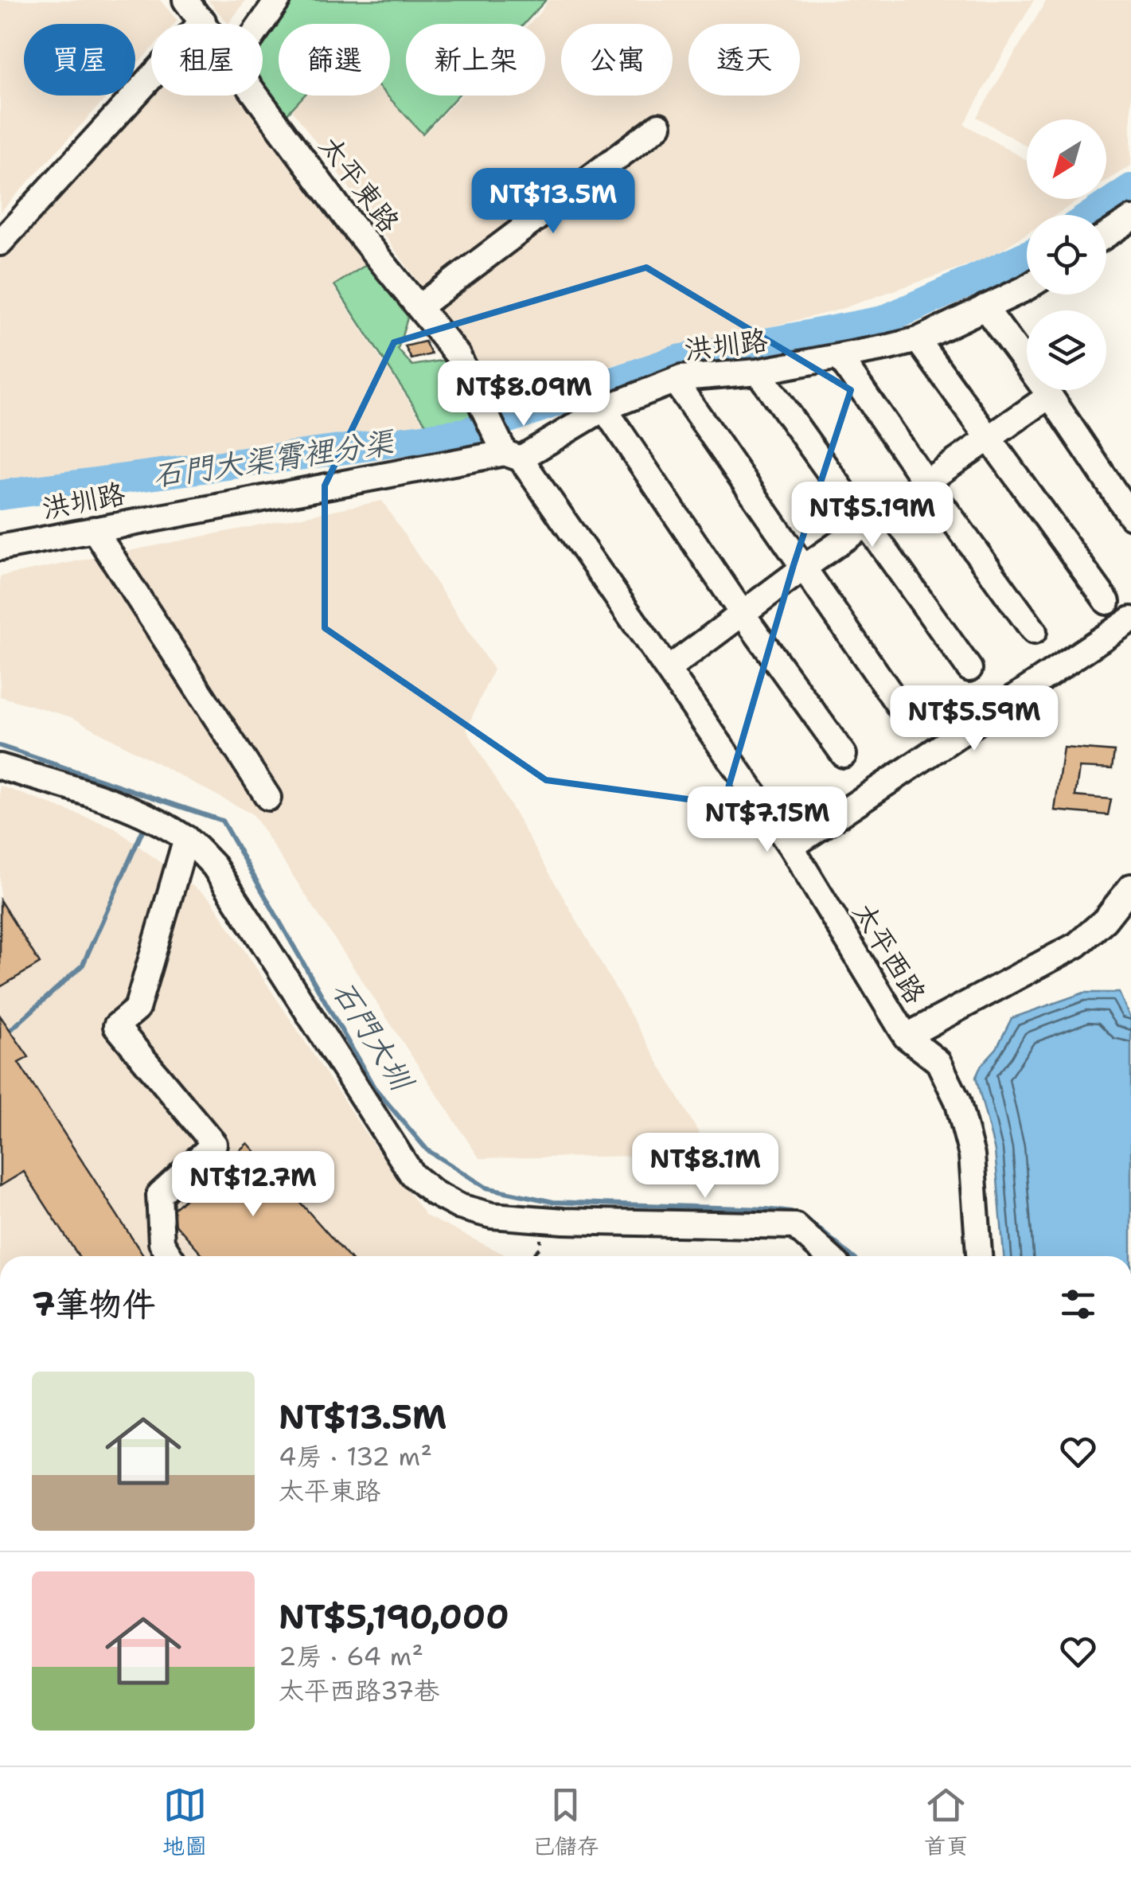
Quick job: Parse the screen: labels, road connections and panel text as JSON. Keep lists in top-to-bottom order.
{
  "streets": {
    "street": ["太平東路", "洪圳路", "太平西路"]
  },
  "crossings": [
    ["太平東路", "洪圳路"],
    ["太平東路", "太平西路"],
    ["洪圳路", "太平西路"]
  ],
  "water": ["石門大渠霄裡分渠", "石門大圳"],
  "north": "bottom left",
  "page": {
    "chip": [
      "買屋",
      "租屋",
      "篩選",
      "新上架",
      "公寓",
      "透天"
    ],
    "price": [
      "NT$13.5M",
      "NT$8.09M",
      "NT$5.19M",
      "NT$5.59M",
      "NT$7.15M",
      "NT$8.1M",
      "NT$12.7M"
    ],
    "heading": "7筆物件",
    "list": [
      {
        "name": "NT$13.5M",
        "note": "4房 · 132 m² · 太平東路"
      },
      {
        "name": "NT$5,190,000",
        "note": "2房 · 64 m² · 太平西路37巷"
      }
    ],
    "tabs": ["地圖", "已儲存", "首頁"]
  }
}
